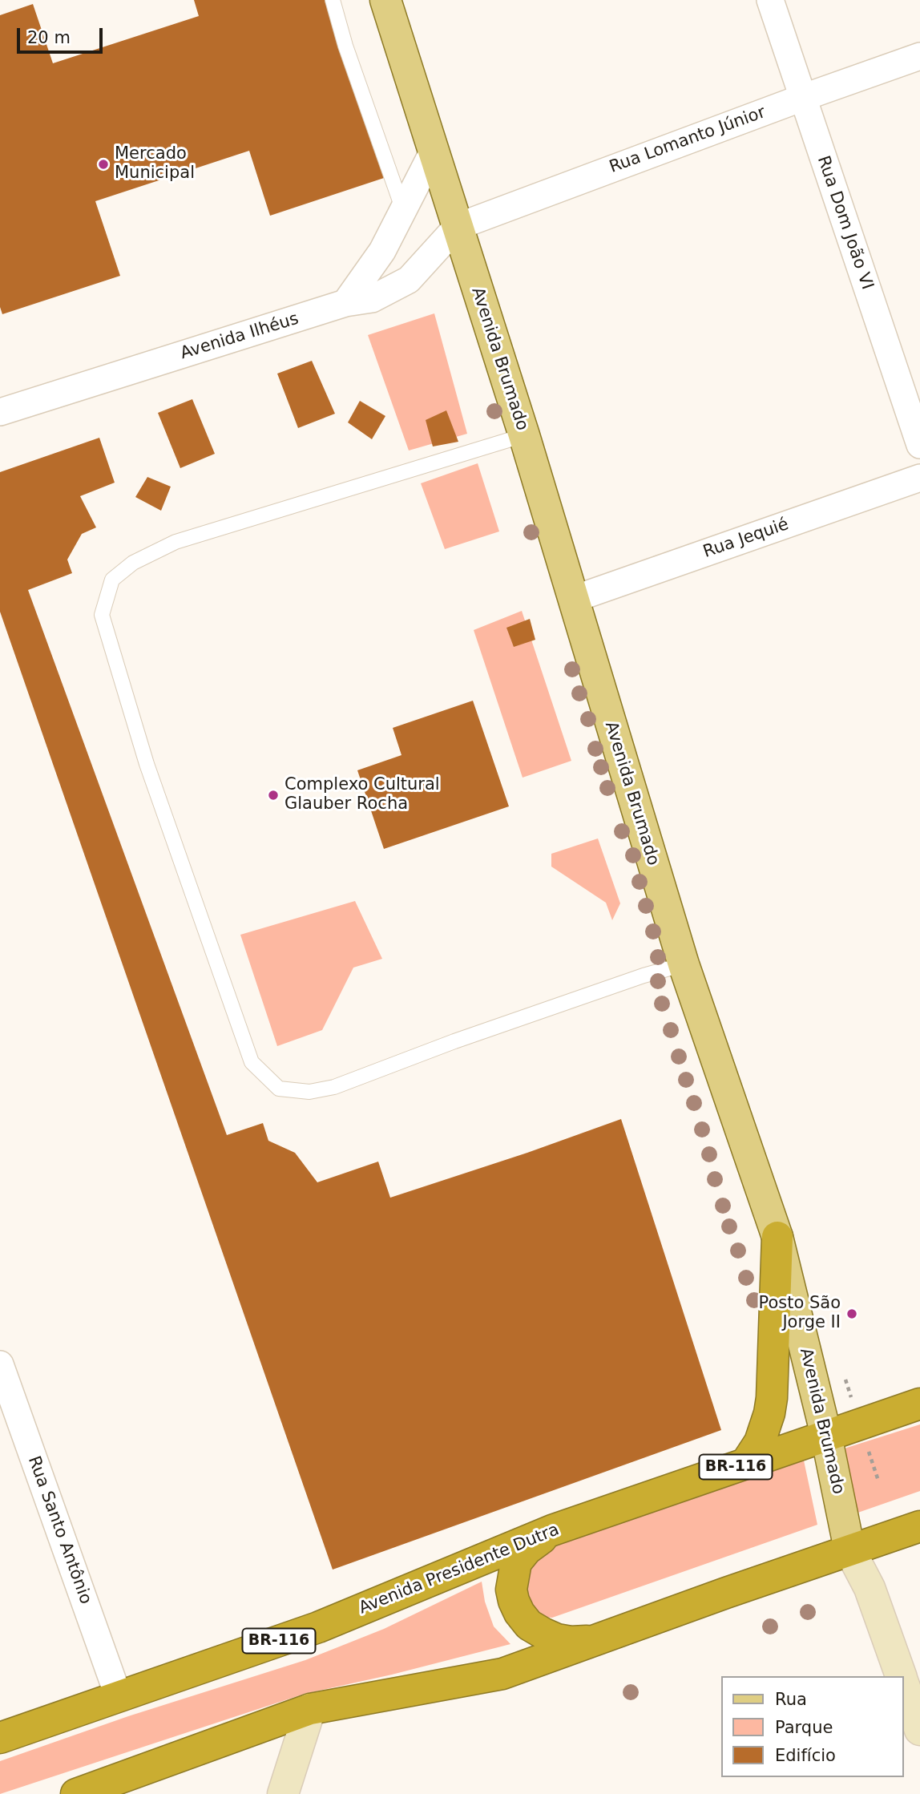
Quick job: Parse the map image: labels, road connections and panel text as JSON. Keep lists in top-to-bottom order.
{
  "streets": {
    "highway": ["BR-116", "Avenida Presidente Dutra"],
    "main road": ["Avenida Brumado"],
    "street": [
      "Rua Lomanto Júnior",
      "Rua Dom João VI",
      "Avenida Ilhéus",
      "Rua Jequié",
      "Rua Santo Antônio"
    ]
  },
  "crossings": [
    ["Rua Lomanto Júnior", "Rua Dom João VI"],
    ["Rua Lomanto Júnior", "Avenida Ilhéus"],
    ["Rua Lomanto Júnior", "Avenida Brumado"],
    ["Avenida Ilhéus", "Avenida Brumado"],
    ["Avenida Brumado", "Rua Jequié"],
    ["Avenida Brumado", "Avenida Presidente Dutra"],
    ["Rua Santo Antônio", "Avenida Presidente Dutra"]
  ],
  "places": ["Mercado Municipal", "Complexo Cultural Glauber Rocha", "Posto São Jorge II"],
  "legend": ["Rua", "Parque", "Edifício"],
  "scale_bar": "20 m"
}
